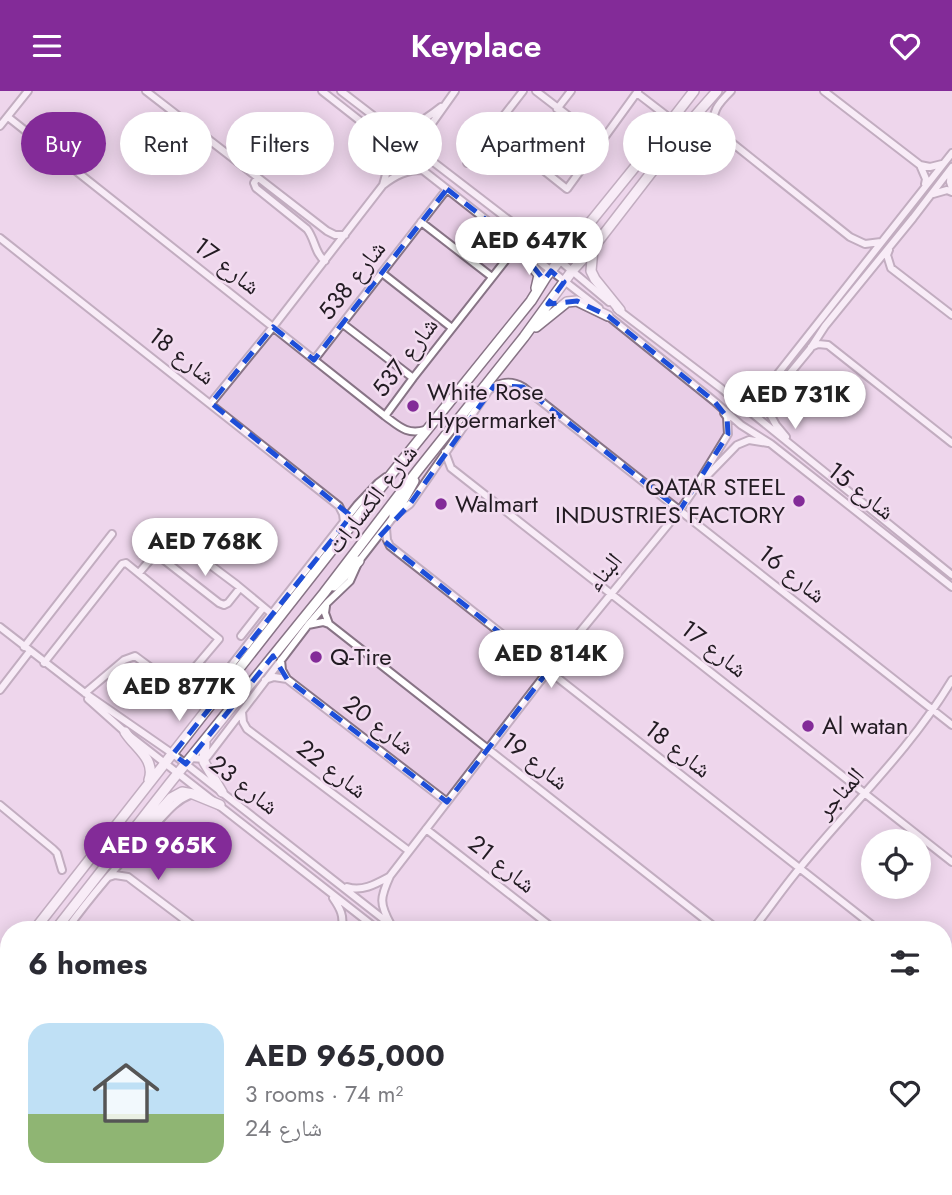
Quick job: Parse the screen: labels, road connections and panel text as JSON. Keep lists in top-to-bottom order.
{
  "streets": {
    "street": [
      "شارع 17",
      "شارع 538",
      "شارع 18",
      "شارع 537",
      "شارع 15",
      "شارع الكسارات",
      "البناء",
      "شارع 16",
      "شارع 20",
      "شارع 19",
      "شارع 22",
      "شارع 23",
      "المناجر",
      "شارع 21"
    ]
  },
  "crossings": [
    ["شارع 17", "شارع 538"],
    ["شارع 17", "شارع 537"],
    ["شارع 17", "شارع الكسارات"],
    ["شارع 17", "البناء"],
    ["شارع 17", "المناجر"],
    ["شارع 538", "شارع 15"],
    ["شارع 18", "البناء"],
    ["شارع 18", "المناجر"],
    ["شارع 15", "شارع الكسارات"],
    ["شارع 15", "البناء"],
    ["شارع الكسارات", "شارع 23"],
    ["البناء", "شارع 16"],
    ["البناء", "شارع 20"],
    ["البناء", "شارع 19"],
    ["البناء", "شارع 22"],
    ["البناء", "شارع 21"],
    ["شارع 16", "المناجر"]
  ],
  "places": [
    "White Rose Hypermarket",
    "QATAR STEEL INDUSTRIES FACTORY",
    "Walmart",
    "Q-Tire",
    "Al watan"
  ],
  "page": {
    "header": "Keyplace",
    "chip": [
      "Buy",
      "Rent",
      "Filters",
      "New",
      "Apartment",
      "House"
    ],
    "price": [
      "AED 647K",
      "AED 731K",
      "AED 768K",
      "AED 814K",
      "AED 877K",
      "AED 965K"
    ],
    "heading": "6 homes",
    "list": [
      {
        "name": "AED 965,000",
        "note": "3 rooms · 74 m² · شارع 24"
      }
    ]
  }
}
